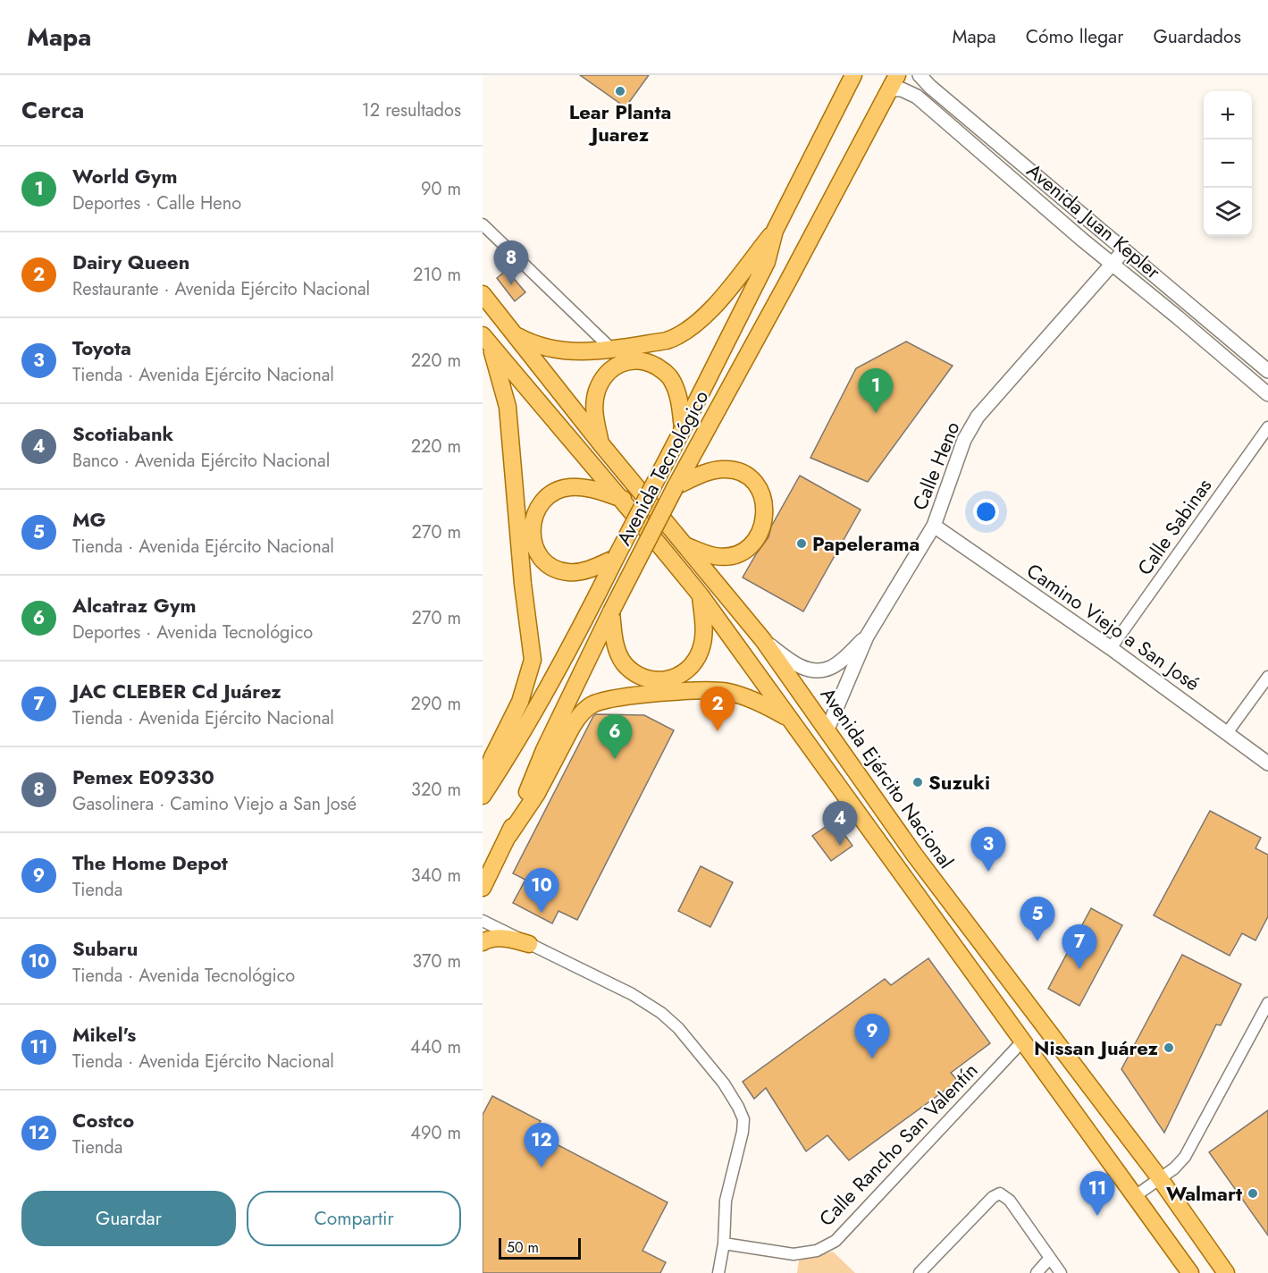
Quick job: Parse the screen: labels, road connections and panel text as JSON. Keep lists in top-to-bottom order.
{
  "streets": {
    "main road": ["Avenida Tecnológico", "Avenida Ejército Nacional"],
    "street": [
      "Avenida Juan Kepler",
      "Calle Heno",
      "Calle Sabinas",
      "Camino Viejo a San José",
      "Calle Rancho San Valentín"
    ]
  },
  "crossings": [
    ["Avenida Juan Kepler", "Calle Heno"],
    ["Avenida Juan Kepler", "Avenida Tecnológico"],
    ["Calle Heno", "Camino Viejo a San José"],
    ["Calle Heno", "Avenida Ejército Nacional"],
    ["Calle Sabinas", "Camino Viejo a San José"]
  ],
  "places": [
    "Lear Planta Juarez",
    "Papelerama",
    "Suzuki",
    "Nissan Juárez",
    "Walmart"
  ],
  "scale_bar": "50 m",
  "page": {
    "header": "Mapa",
    "nav": ["Mapa", "Cómo llegar", "Guardados"],
    "heading": ["Cerca", "12 resultados"],
    "map_buttons": ["+", "−"],
    "list": [
      {
        "mark": "1",
        "name": "World Gym",
        "note": "Deportes · Calle Heno",
        "value": "90 m"
      },
      {
        "mark": "2",
        "name": "Dairy Queen",
        "note": "Restaurante · Avenida Ejército Nacional",
        "value": "210 m"
      },
      {
        "mark": "3",
        "name": "Toyota",
        "note": "Tienda · Avenida Ejército Nacional",
        "value": "220 m"
      },
      {
        "mark": "4",
        "name": "Scotiabank",
        "note": "Banco · Avenida Ejército Nacional",
        "value": "220 m"
      },
      {
        "mark": "5",
        "name": "MG",
        "note": "Tienda · Avenida Ejército Nacional",
        "value": "270 m"
      },
      {
        "mark": "6",
        "name": "Alcatraz Gym",
        "note": "Deportes · Avenida Tecnológico",
        "value": "270 m"
      },
      {
        "mark": "7",
        "name": "JAC CLEBER Cd Juárez",
        "note": "Tienda · Avenida Ejército Nacional",
        "value": "290 m"
      },
      {
        "mark": "8",
        "name": "Pemex E09330",
        "note": "Gasolinera · Camino Viejo a San José",
        "value": "320 m"
      },
      {
        "mark": "9",
        "name": "The Home Depot",
        "note": "Tienda",
        "value": "340 m"
      },
      {
        "mark": "10",
        "name": "Subaru",
        "note": "Tienda · Avenida Tecnológico",
        "value": "370 m"
      },
      {
        "mark": "11",
        "name": "Mikel's",
        "note": "Tienda · Avenida Ejército Nacional",
        "value": "440 m"
      },
      {
        "mark": "12",
        "name": "Costco",
        "note": "Tienda",
        "value": "490 m"
      }
    ],
    "pins": [
      "8",
      "1",
      "2",
      "6",
      "4",
      "3",
      "10",
      "5",
      "7",
      "9",
      "12",
      "11"
    ],
    "buttons": ["Guardar", "Compartir"],
    "scale": "50 m"
  }
}
